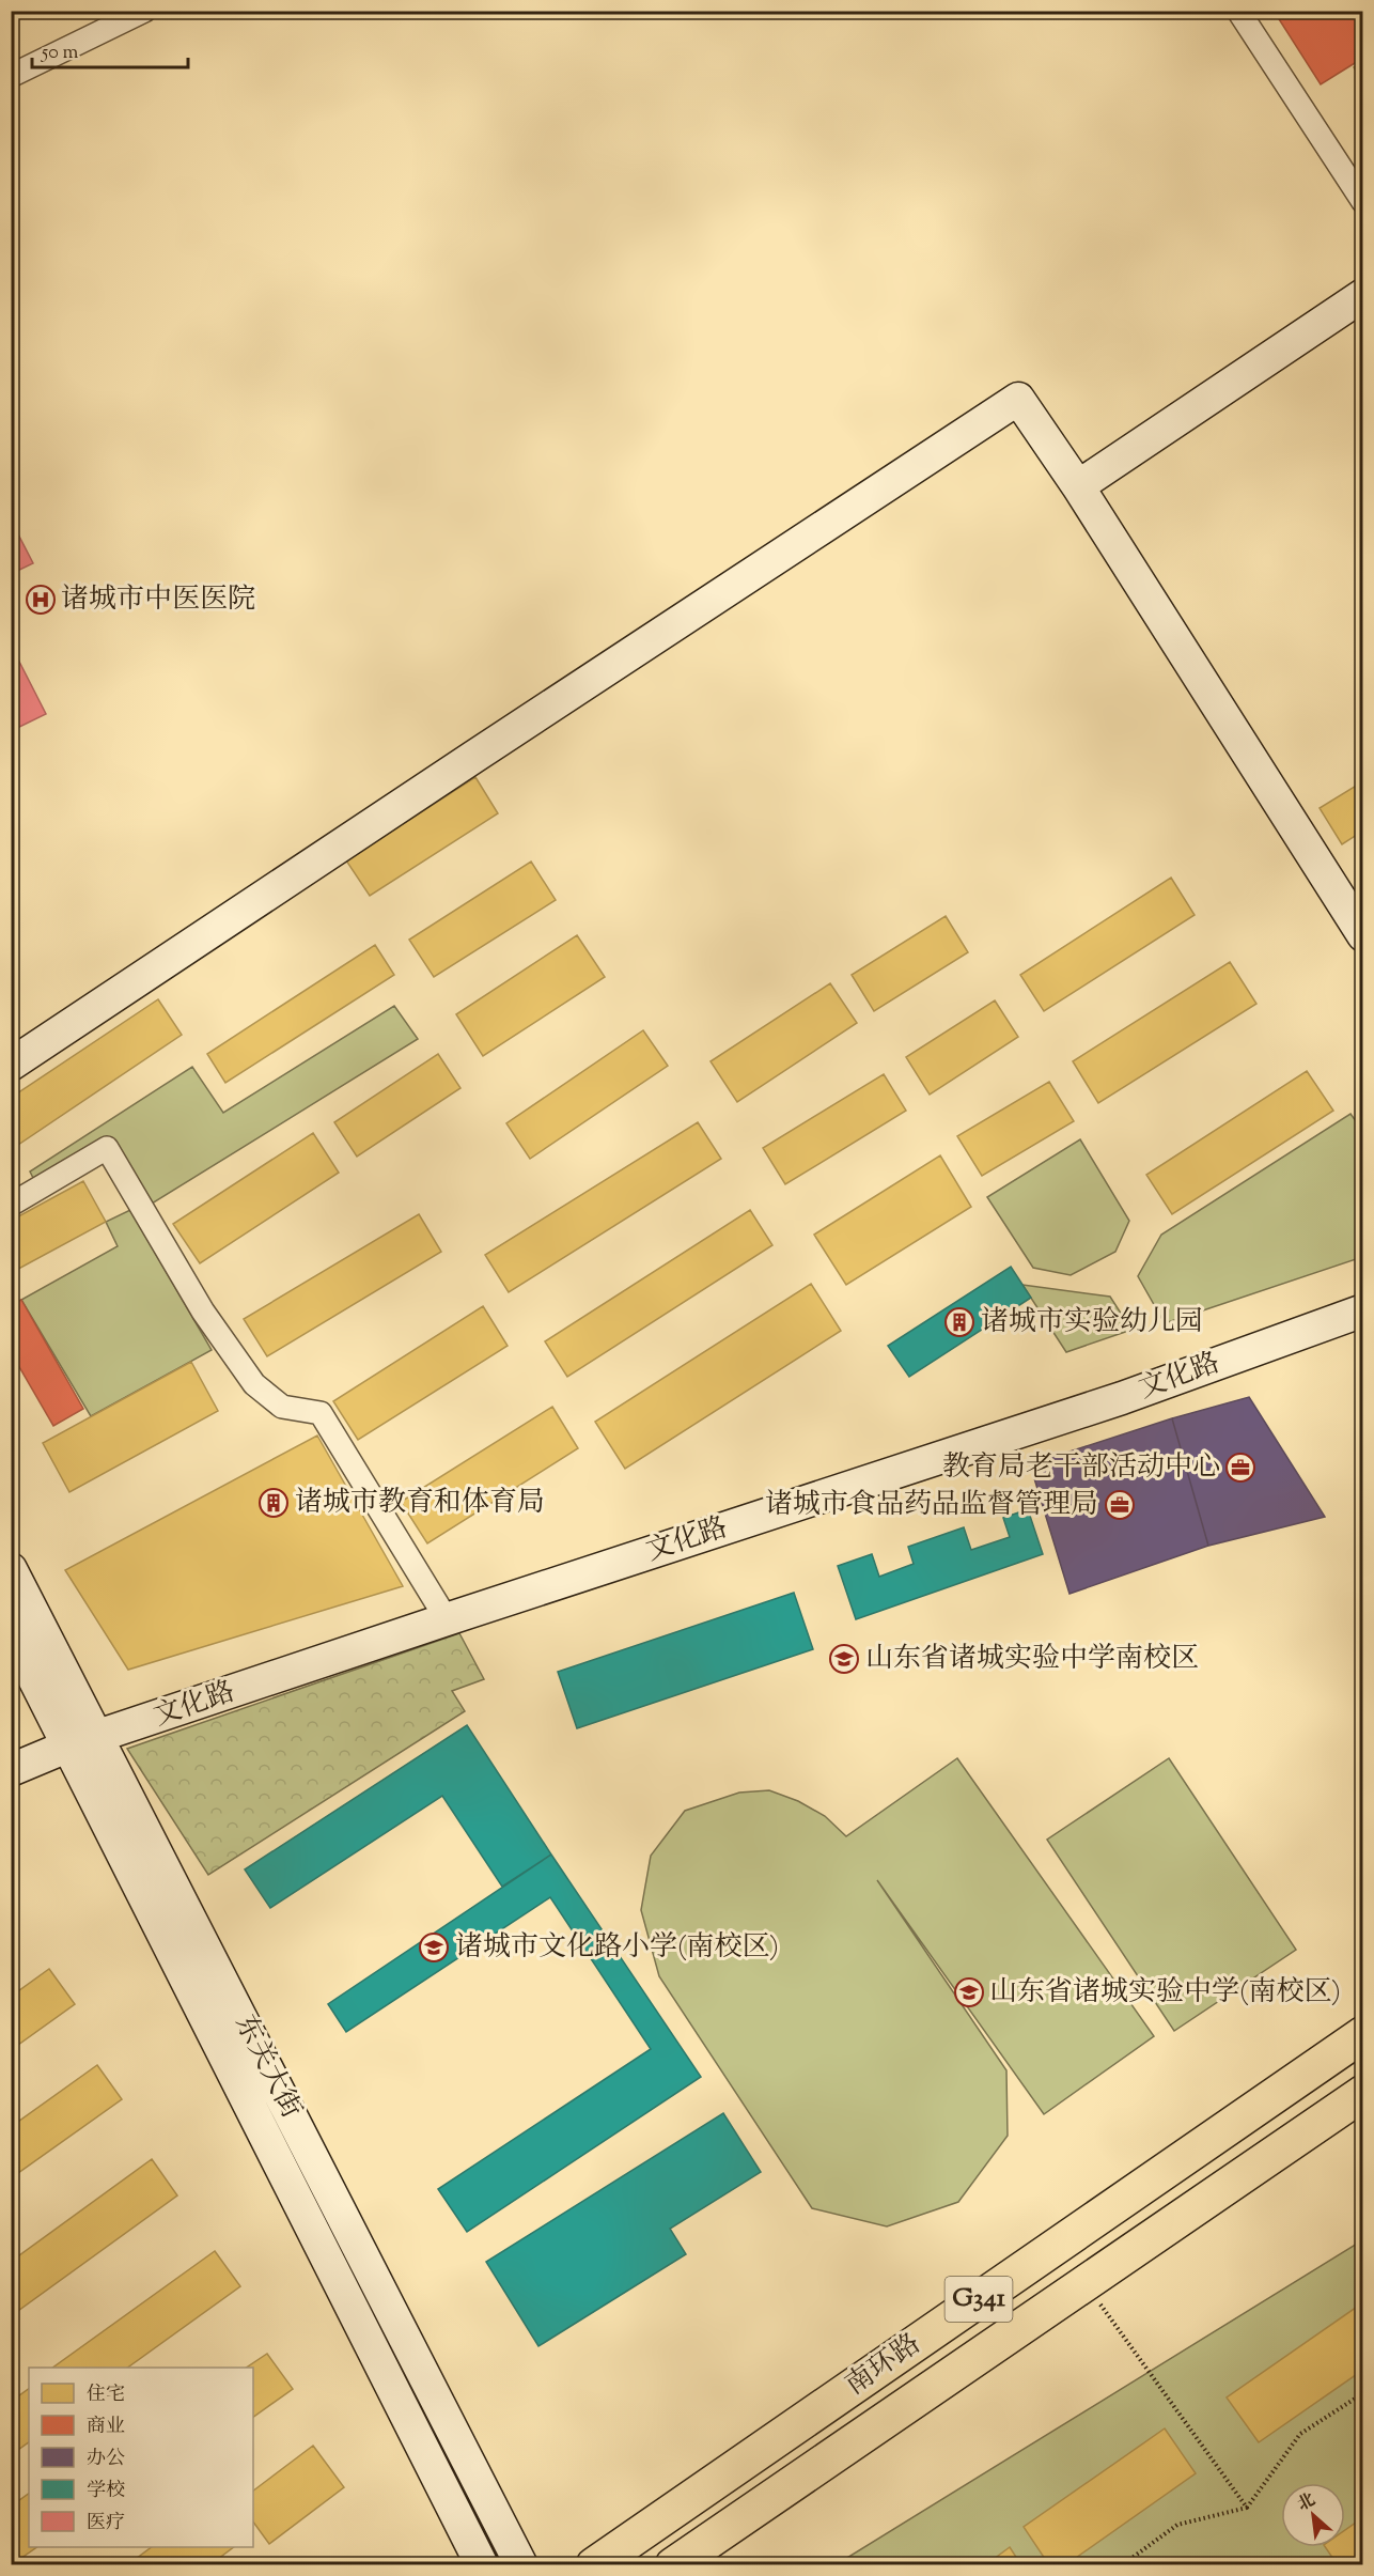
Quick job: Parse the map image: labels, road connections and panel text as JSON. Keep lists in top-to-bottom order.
{
  "streets": {
    "highway": ["G341", "南环路"],
    "street": ["文化路", "东关大街"]
  },
  "crossings": [
    ["文化路", "东关大街"]
  ],
  "places": {
    "hospital": ["诸城市中医医院"],
    "building": ["诸城市实验幼儿园", "诸城市教育和体育局"],
    "office": ["教育局老干部活动中心", "诸城市食品药品监督管理局"],
    "school or university": ["山东省诸城实验中学南校区", "诸城市文化路小学(南校区)", "山东省诸城实验中学(南校区)"]
  },
  "legend": [
    "住宅",
    "商业",
    "办公",
    "学校",
    "医疗"
  ],
  "scale_bar": "50 m",
  "north": "top left"
}
